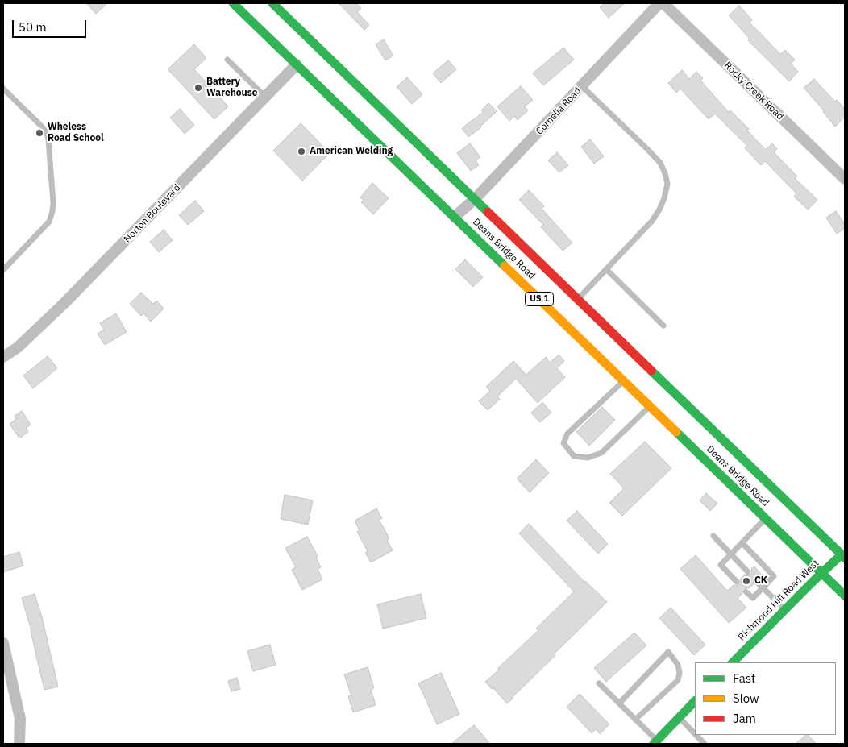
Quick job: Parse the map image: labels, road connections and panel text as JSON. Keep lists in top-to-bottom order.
{
  "streets": {
    "main road": ["Deans Bridge Road", "US 1", "Richmond Hill Road West"],
    "street": ["Rocky Creek Road", "Cornelia Road", "Norton Boulevard"]
  },
  "crossings": [
    ["Cornelia Road", "Deans Bridge Road"],
    ["Norton Boulevard", "Deans Bridge Road"],
    ["Deans Bridge Road", "Richmond Hill Road West"]
  ],
  "places": [
    "Battery Warehouse",
    "Wheless Road School",
    "American Welding",
    "CK"
  ],
  "legend": ["Fast", "Slow", "Jam"],
  "scale_bar": "50 m"
}
